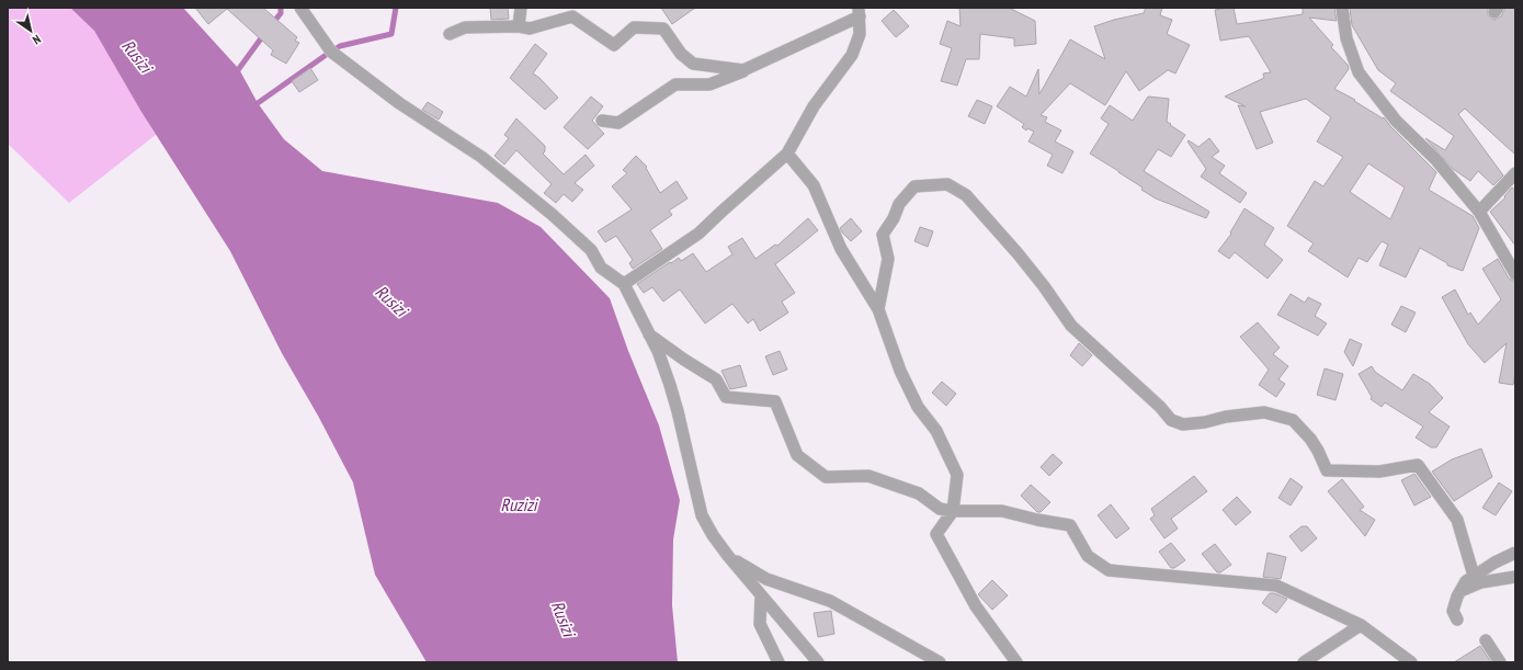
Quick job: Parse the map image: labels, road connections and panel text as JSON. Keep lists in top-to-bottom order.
{
  "water": ["Rusizi", "Ruzizi"],
  "north": "bottom right"
}
